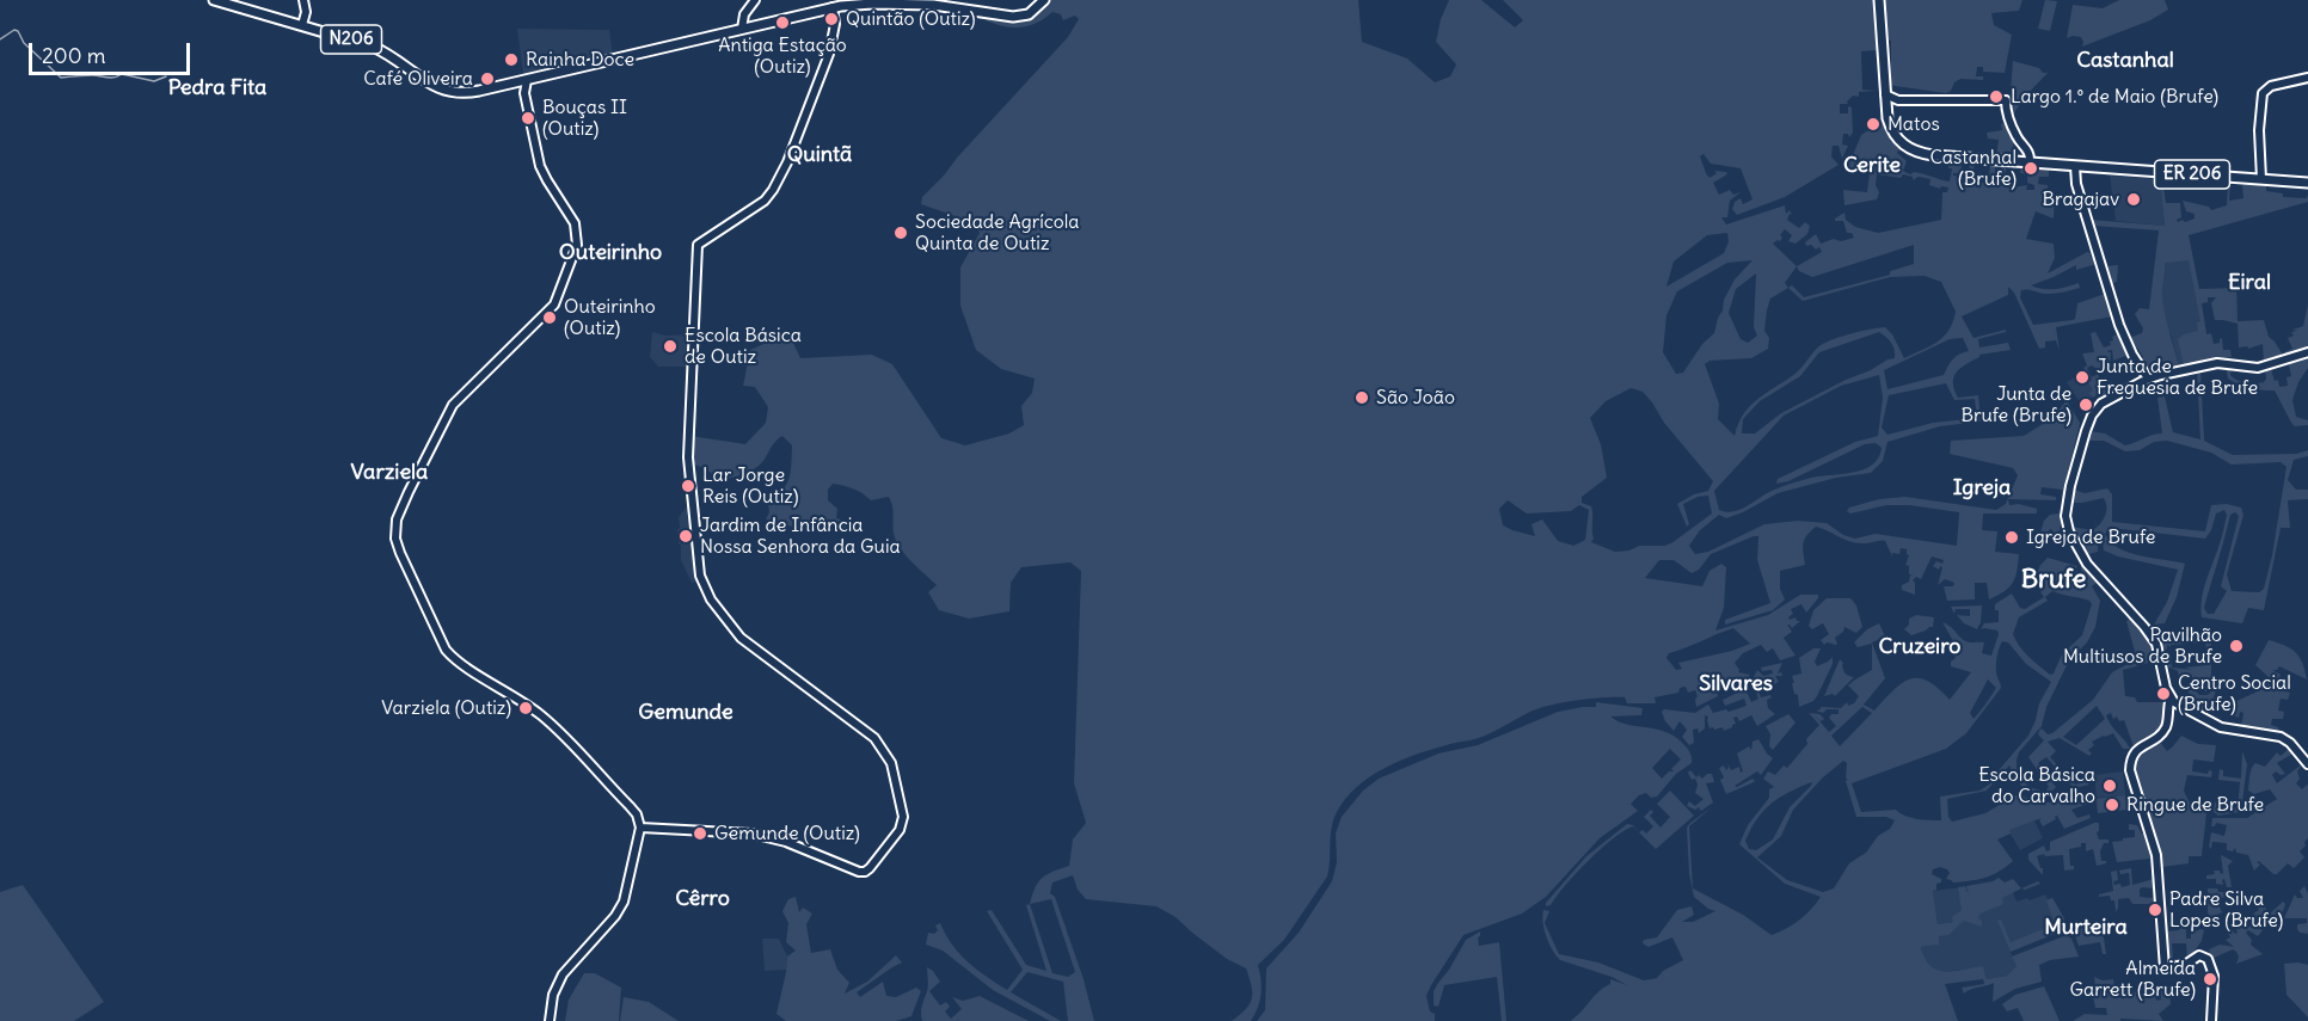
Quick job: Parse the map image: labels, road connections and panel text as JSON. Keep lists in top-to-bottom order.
{
  "streets": {
    "main road": ["N206", "ER 206"]
  },
  "districts": [
    "Castanhal",
    "Pedra Fita",
    "Quintã",
    "Cerite",
    "Outeirinho",
    "Eiral",
    "Varziela",
    "Igreja",
    "Brufe",
    "Cruzeiro",
    "Silvares",
    "Gemunde",
    "Cêrro",
    "Murteira"
  ],
  "places": [
    "Quintão (Outiz)",
    "Antiga Estação (Outiz)",
    "Rainha Doce",
    "Café Oliveira",
    "Largo 1.º de Maio (Brufe)",
    "Bouças II (Outiz)",
    "Matos",
    "Castanhal (Brufe)",
    "Bragajav",
    "Sociedade Agrícola Quinta de Outiz",
    "Outeirinho (Outiz)",
    "Escola Básica de Outiz",
    "Junta de Freguesia de Brufe",
    "São João",
    "Junta de Brufe (Brufe)",
    "Lar Jorge Reis (Outiz)",
    "Jardim de Infância Nossa Senhora da Guia",
    "Igreja de Brufe",
    "Pavilhão Multiusos de Brufe",
    "Centro Social (Brufe)",
    "Varziela (Outiz)",
    "Escola Básica do Carvalho",
    "Ringue de Brufe",
    "Gemunde (Outiz)",
    "Padre Silva Lopes (Brufe)",
    "Almeida Garrett (Brufe)"
  ],
  "scale_bar": "200 m"
}
